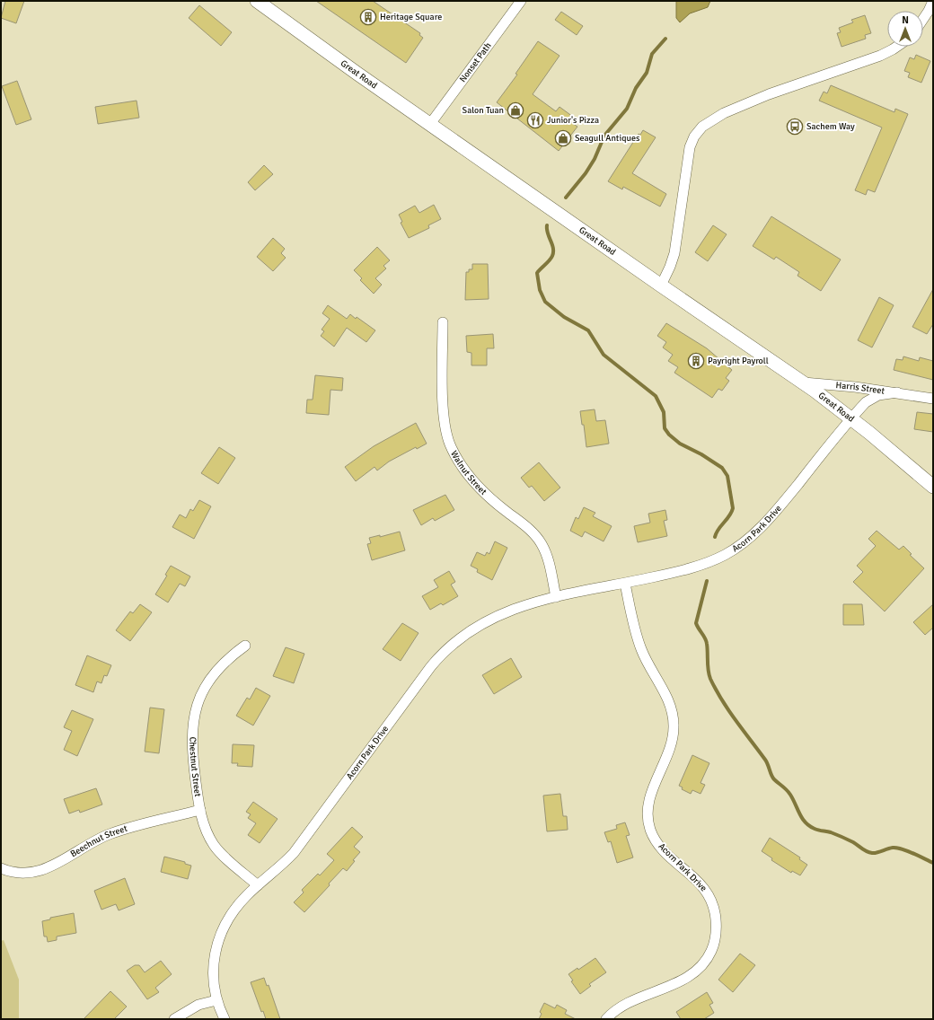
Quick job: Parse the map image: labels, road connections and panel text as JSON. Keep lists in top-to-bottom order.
{
  "streets": {
    "main road": ["Great Road"],
    "street": [
      "Nonset Path",
      "Harris Street",
      "Walnut Street",
      "Acorn Park Drive",
      "Chestnut Street",
      "Beechnut Street"
    ]
  },
  "crossings": [
    ["Nonset Path", "Great Road"],
    ["Great Road", "Harris Street"],
    ["Great Road", "Acorn Park Drive"],
    ["Harris Street", "Acorn Park Drive"],
    ["Walnut Street", "Acorn Park Drive"],
    ["Acorn Park Drive", "Chestnut Street"],
    ["Chestnut Street", "Beechnut Street"]
  ],
  "places": {
    "building": ["Heritage Square", "Payright Payroll"],
    "shop": ["Salon Tuan", "Seagull Antiques"],
    "restaurant": ["Junior's Pizza"],
    "bus stop": ["Sachem Way"]
  },
  "north": "top"
}
